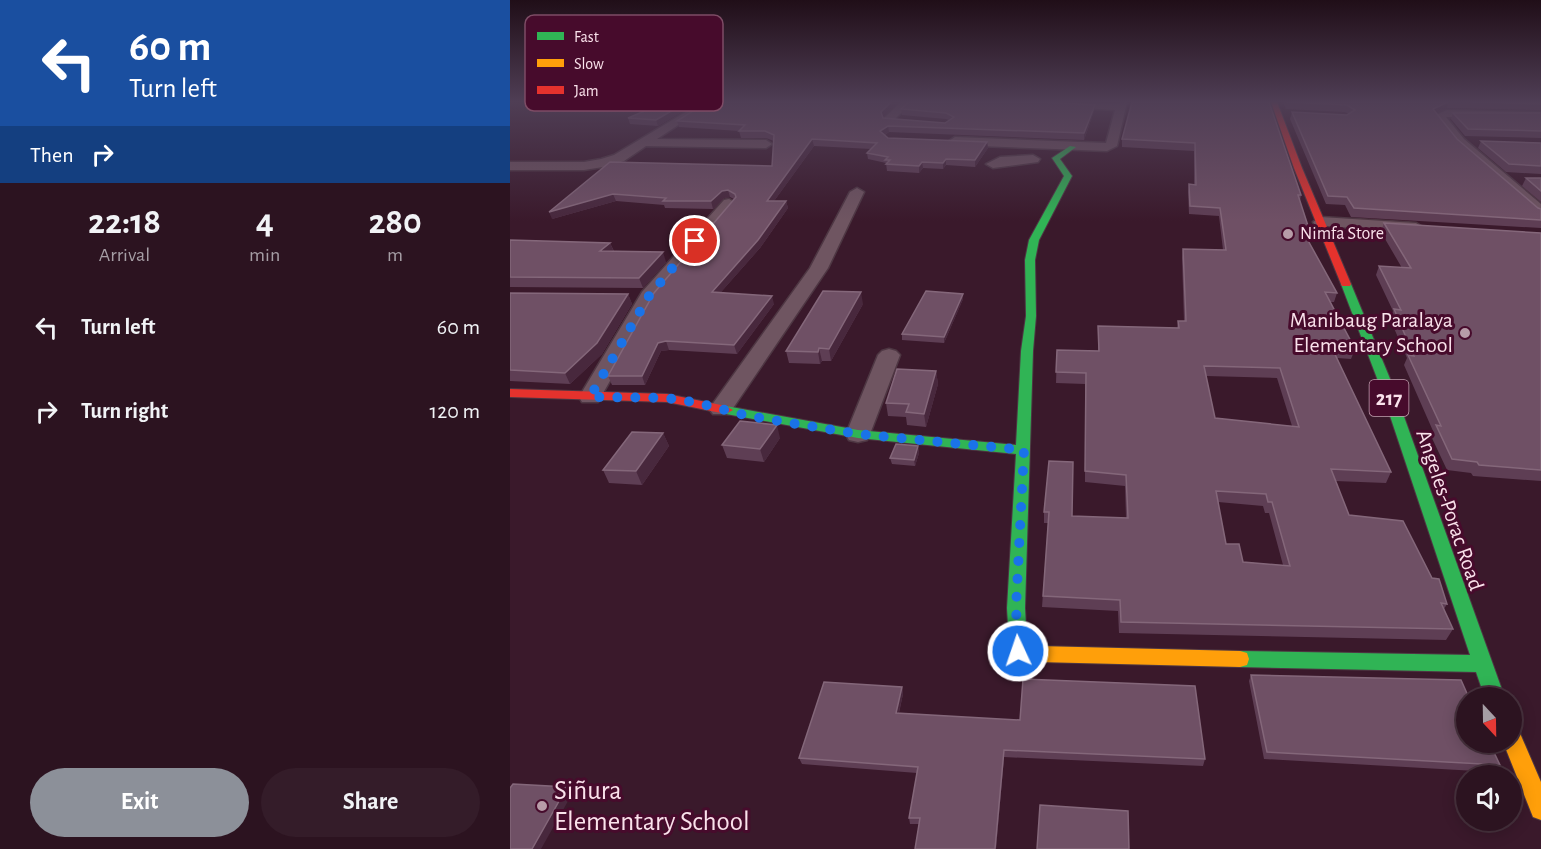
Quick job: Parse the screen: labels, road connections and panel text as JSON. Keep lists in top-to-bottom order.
{
  "streets": {
    "street": ["217", "Angeles-Porac Road"]
  },
  "places": ["Nimfa Store", "Manibaug Paralaya Elementary School", "Siñura Elementary School"],
  "legend": ["Fast", "Slow", "Jam"],
  "north": "bottom",
  "page": {
    "turn": ["60 m", "Turn left"],
    "then": "Then",
    "eta": [
      "22:18",
      "Arrival",
      "4",
      "min",
      "280",
      "m"
    ],
    "list": [
      {
        "name": "Turn left",
        "value": "60 m"
      },
      {
        "name": "Turn right",
        "value": "120 m"
      }
    ],
    "buttons": ["Exit", "Share"]
  }
}
